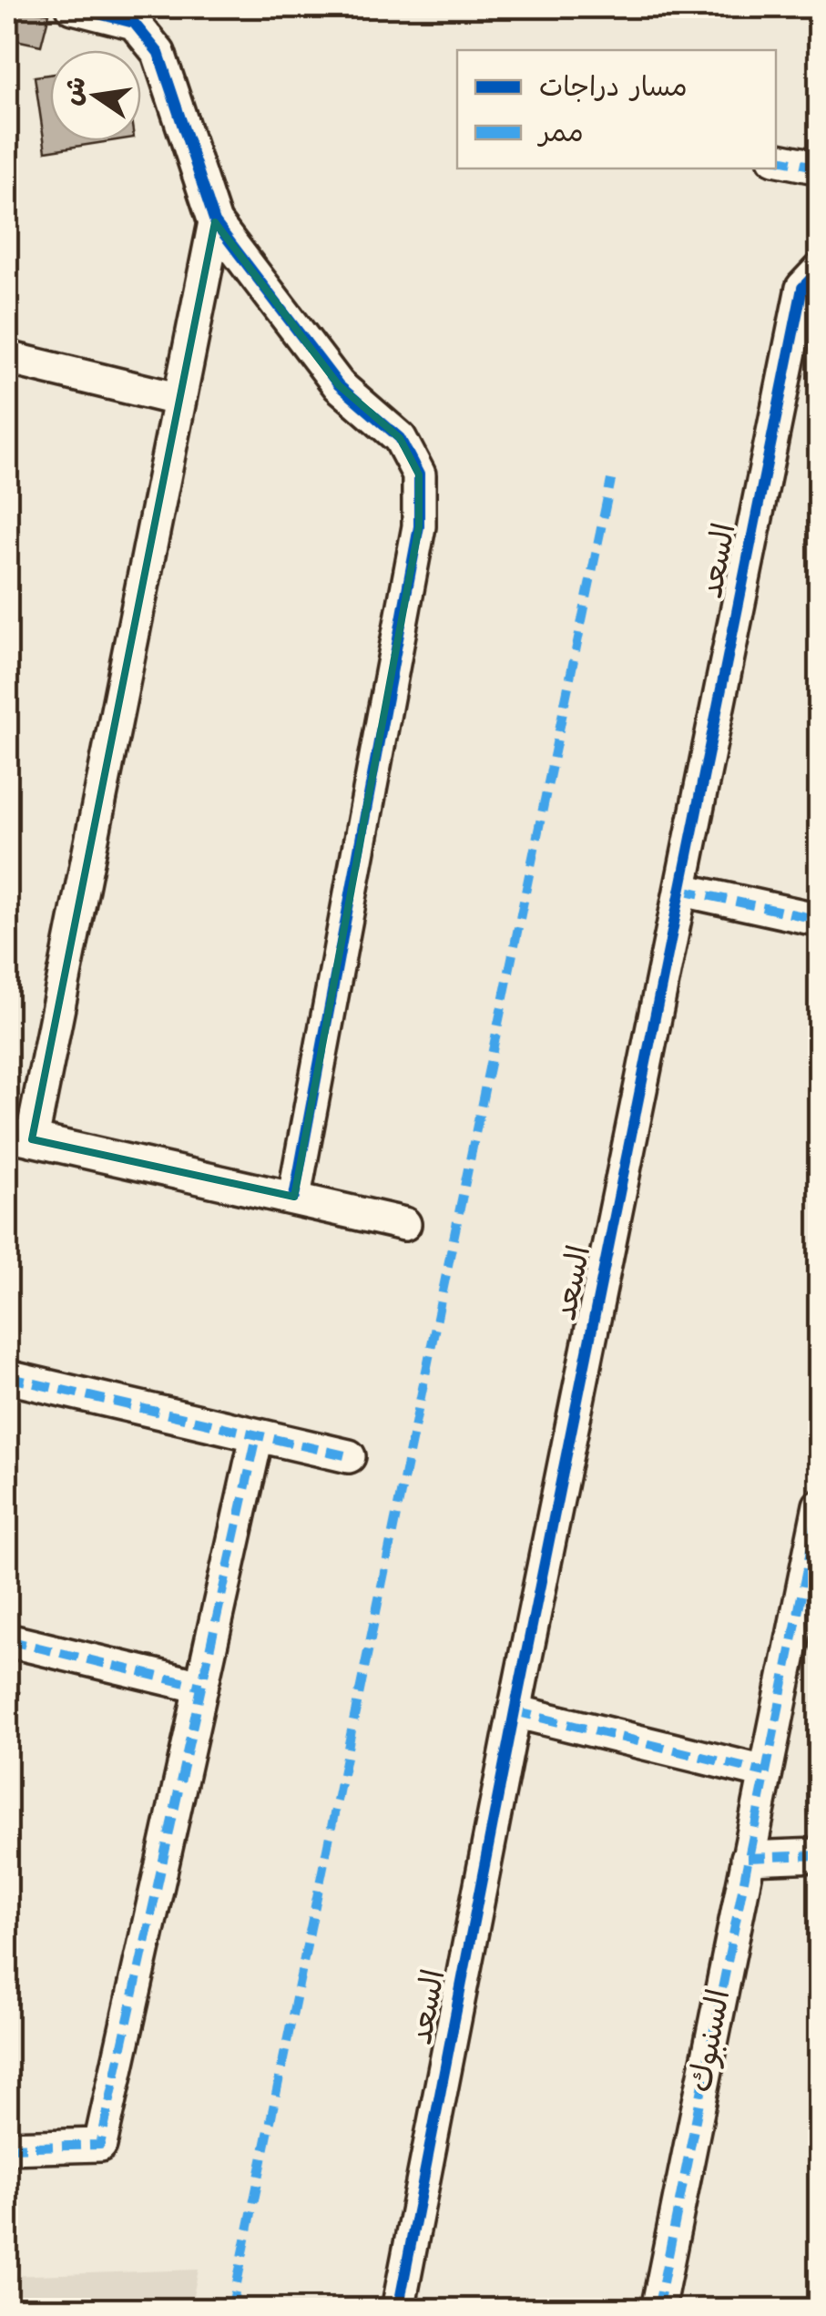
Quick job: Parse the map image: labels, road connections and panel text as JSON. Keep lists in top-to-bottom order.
{
  "streets": {
    "street": ["السعد", "السنبوك"]
  },
  "legend": ["مسار دراجات", "ممر"],
  "north": "left"
}
